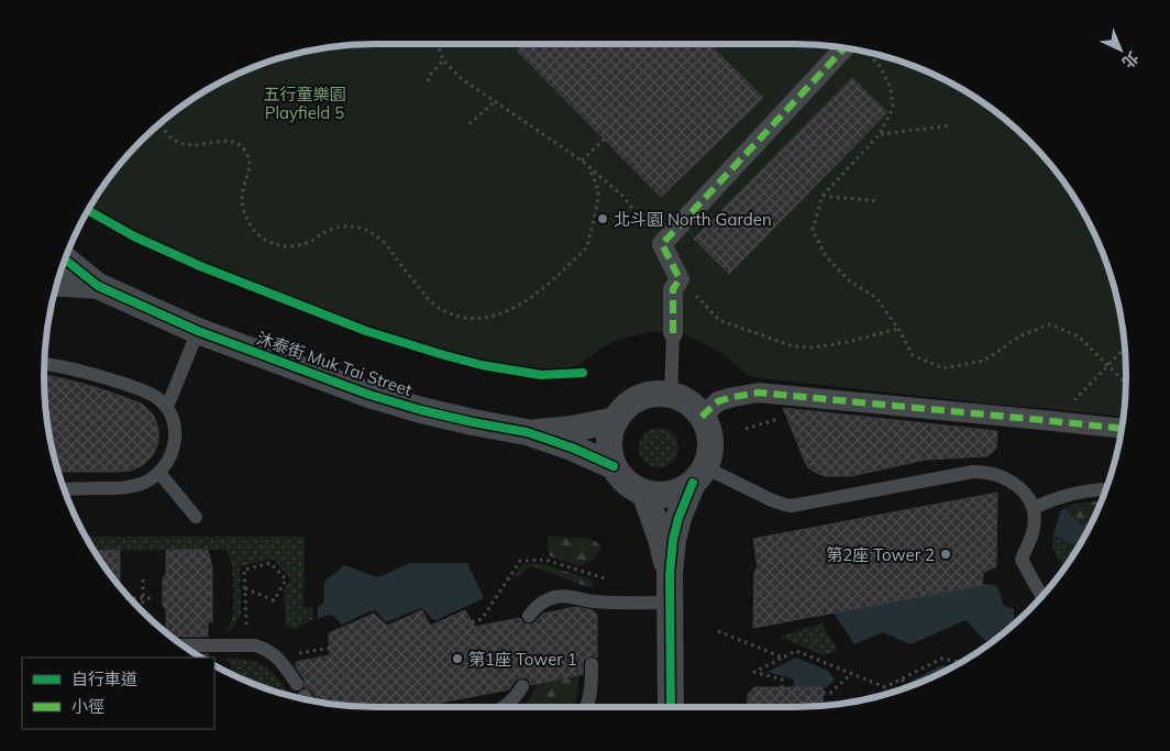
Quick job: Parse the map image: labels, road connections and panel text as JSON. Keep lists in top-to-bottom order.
{
  "streets": {
    "street": ["沐泰街 Muk Tai Street"]
  },
  "parks": ["五行童樂園 Playfield 5"],
  "places": ["北斗園 North Garden", "第2座 Tower 2", "第1座 Tower 1"],
  "legend": ["自行車道", "小徑"],
  "north": "bottom right"
}
